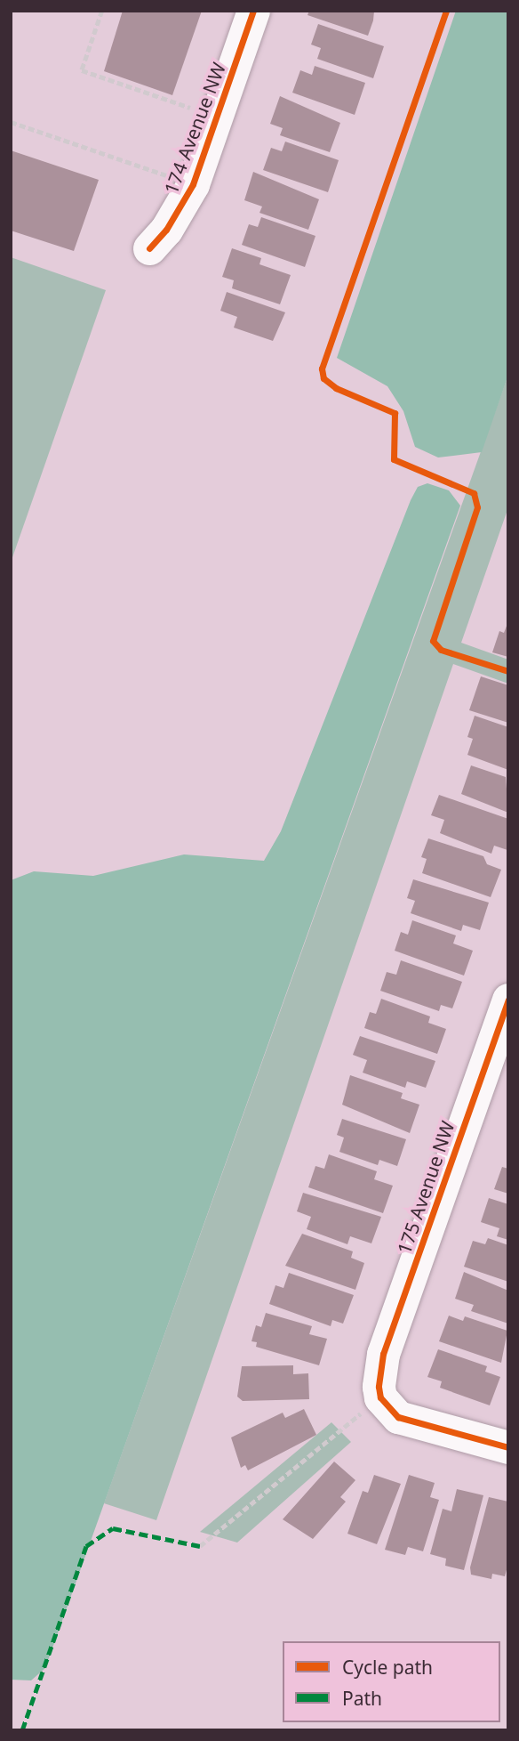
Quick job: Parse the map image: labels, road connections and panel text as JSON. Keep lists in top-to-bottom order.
{
  "streets": {
    "street": ["174 Avenue NW", "175 Avenue NW"]
  },
  "legend": ["Cycle path", "Path"]
}
